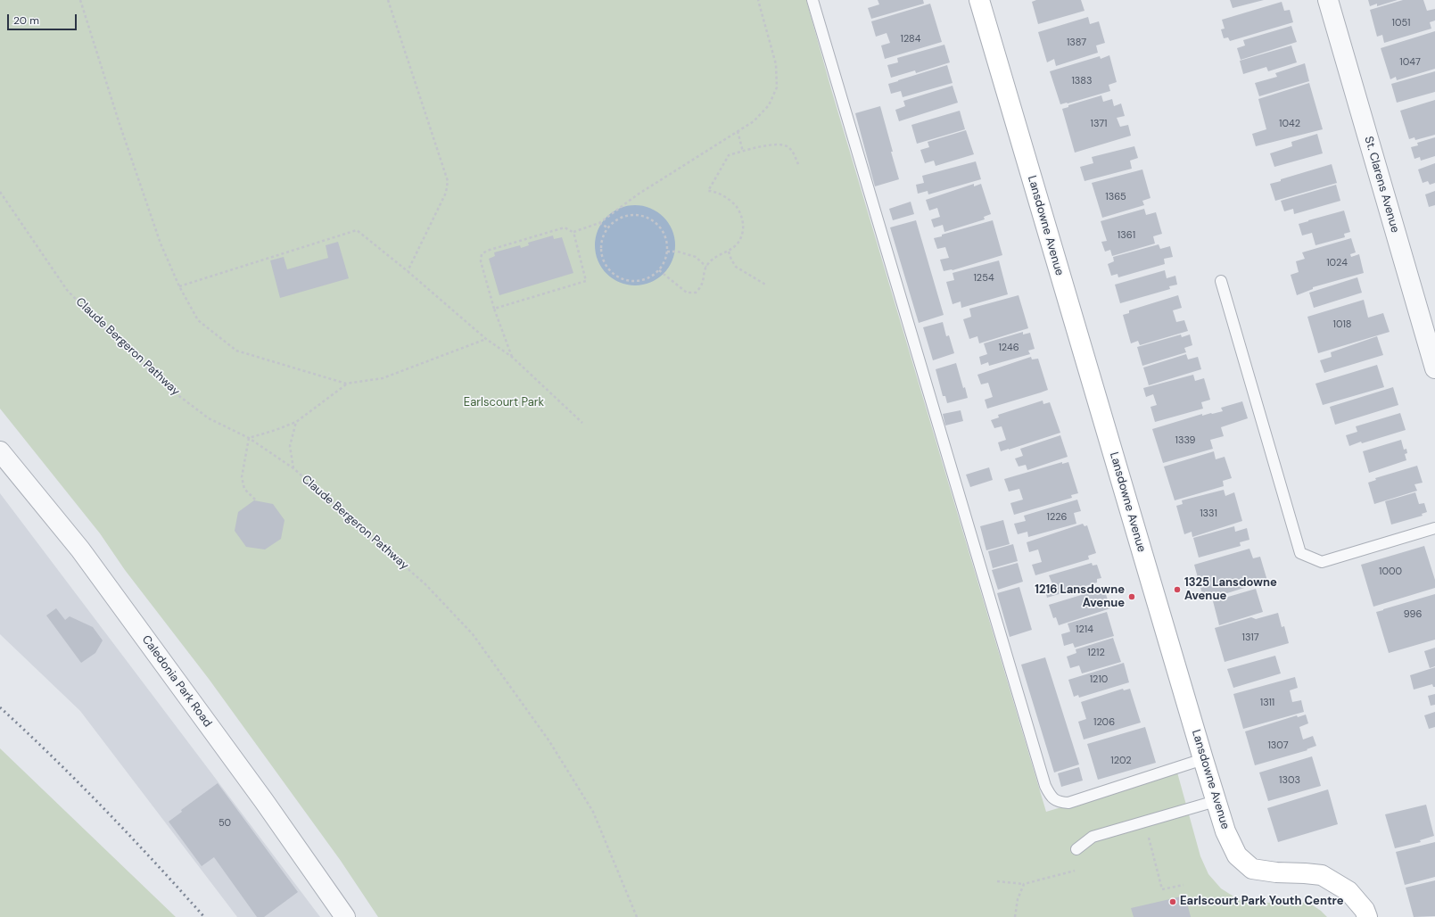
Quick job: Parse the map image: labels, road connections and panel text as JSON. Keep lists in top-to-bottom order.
{
  "streets": {
    "street": ["St. Clarens Avenue", "Lansdowne Avenue", "Caledonia Park Road"],
    "path": ["Claude Bergeron Pathway"]
  },
  "parks": ["Earlscourt Park"],
  "places": ["1325 Lansdowne Avenue", "1216 Lansdowne Avenue", "Earlscourt Park Youth Centre"],
  "house_numbers": [
    "1051",
    "1284",
    "1387",
    "1047",
    "1383",
    "1371",
    "1042",
    "1365",
    "1361",
    "1024",
    "1254",
    "1018",
    "1246",
    "1339",
    "1331",
    "1226",
    "1000",
    "996",
    "1214",
    "1317",
    "1212",
    "1210",
    "1311",
    "1206",
    "1307",
    "1202",
    "1303",
    "50"
  ],
  "scale_bar": "20 m"
}
